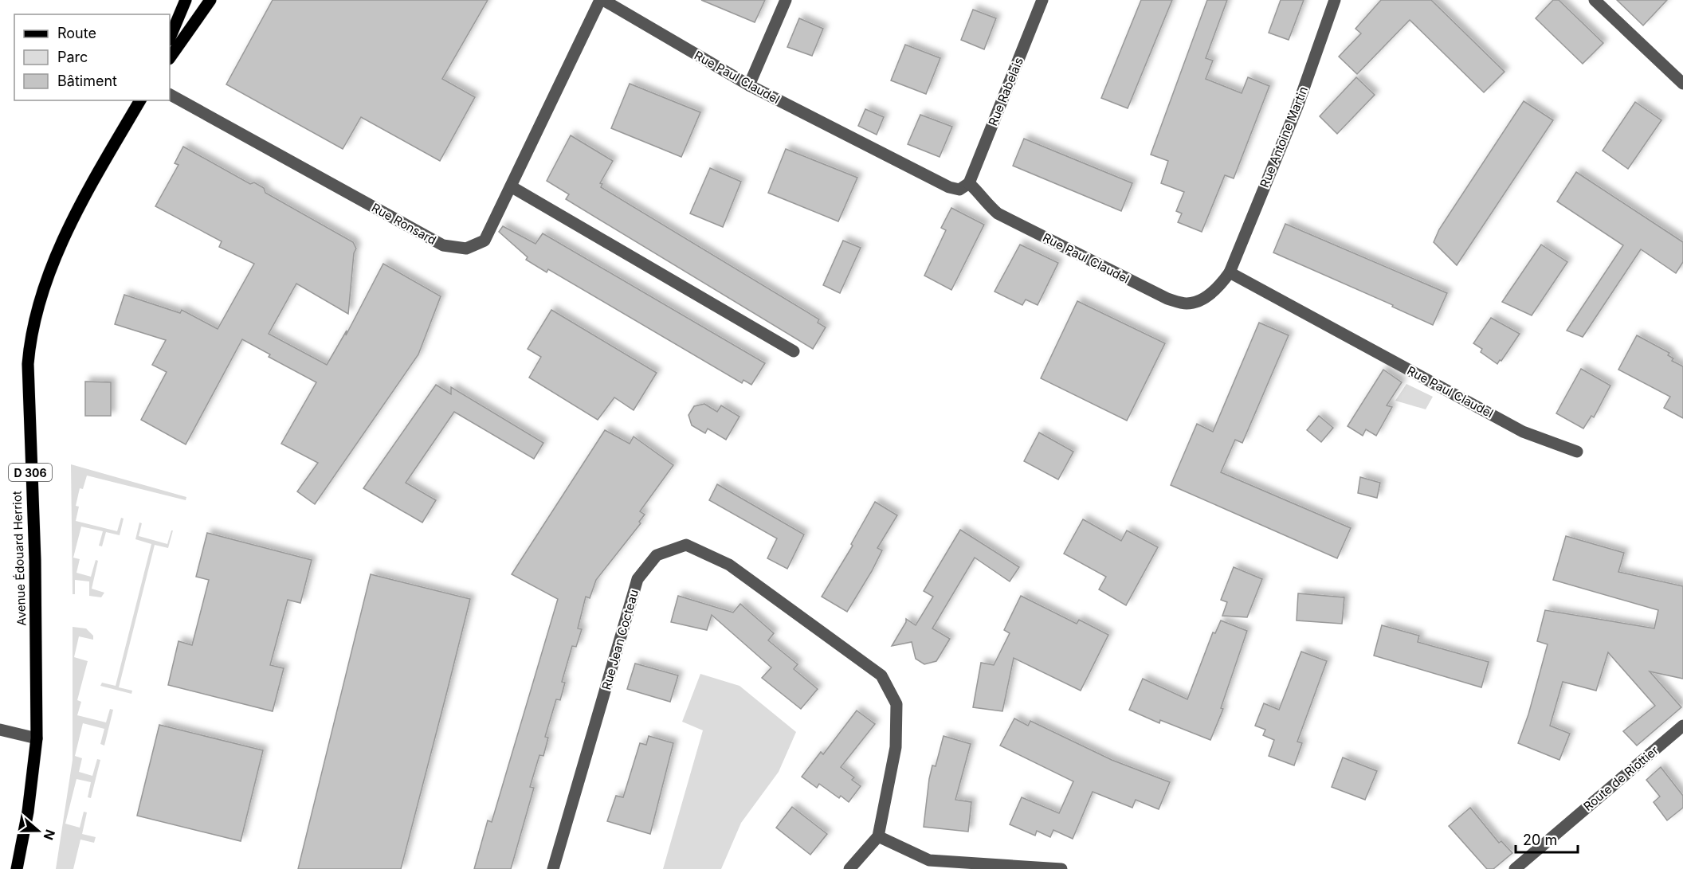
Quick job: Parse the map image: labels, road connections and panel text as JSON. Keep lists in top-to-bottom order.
{
  "streets": {
    "main road": ["D 306", "Avenue Édouard Herriot"],
    "street": [
      "Rue Paul Claudel",
      "Rue Rabelais",
      "Rue Antoine Martin",
      "Rue Ronsard",
      "Rue Jean Cocteau",
      "Route de Riottier"
    ]
  },
  "crossings": [
    ["Rue Paul Claudel", "Rue Rabelais"],
    ["Rue Paul Claudel", "Rue Antoine Martin"],
    ["Rue Paul Claudel", "Rue Ronsard"]
  ],
  "legend": ["Route", "Parc", "Bâtiment"],
  "scale_bar": "20 m",
  "north": "right"
}
